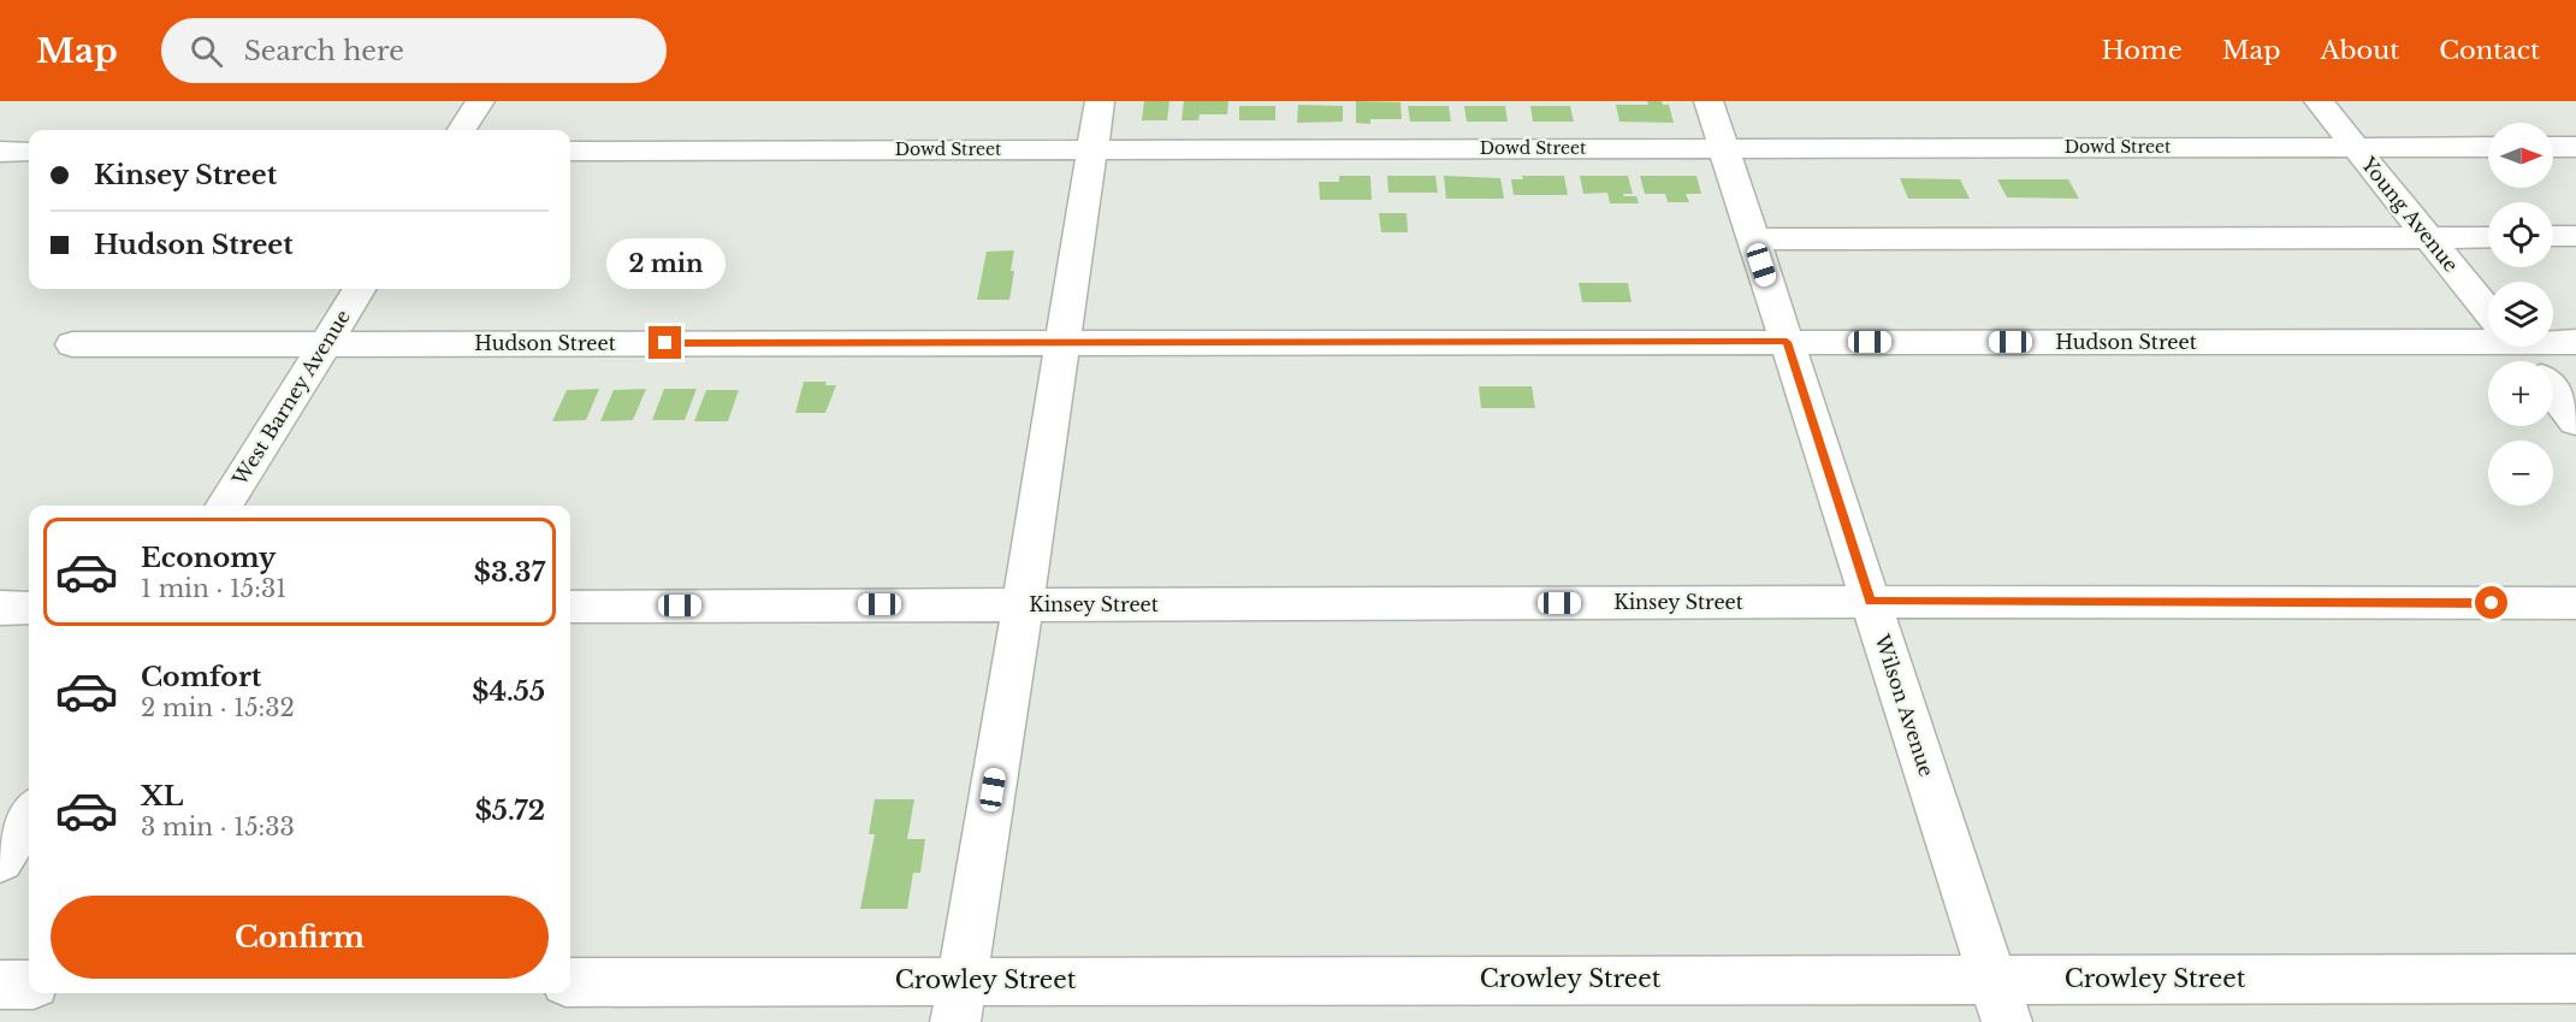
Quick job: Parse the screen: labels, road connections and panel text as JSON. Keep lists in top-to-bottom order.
{
  "streets": {
    "street": [
      "Dowd Street",
      "Young Avenue",
      "Hudson Street",
      "West Barney Avenue",
      "Kinsey Street",
      "Wilson Avenue",
      "Crowley Street"
    ]
  },
  "crossings": [
    ["Dowd Street", "Young Avenue"],
    ["Dowd Street", "Wilson Avenue"],
    ["Hudson Street", "West Barney Avenue"],
    ["Hudson Street", "Wilson Avenue"],
    ["Kinsey Street", "Wilson Avenue"],
    ["Wilson Avenue", "Crowley Street"]
  ],
  "north": "right",
  "page": {
    "header": "Map",
    "search": "Search here",
    "nav": [
      "Home",
      "Map",
      "About",
      "Contact"
    ],
    "map_buttons": ["+", "−"],
    "banner": ["Kinsey Street", "Hudson Street"],
    "bubble": "2 min",
    "list": [
      {
        "name": "Economy",
        "note": "1 min · 15:31",
        "value": "$3.37"
      },
      {
        "name": "Comfort",
        "note": "2 min · 15:32",
        "value": "$4.55"
      },
      {
        "name": "XL",
        "note": "3 min · 15:33",
        "value": "$5.72"
      }
    ],
    "buttons": "Confirm"
  }
}
